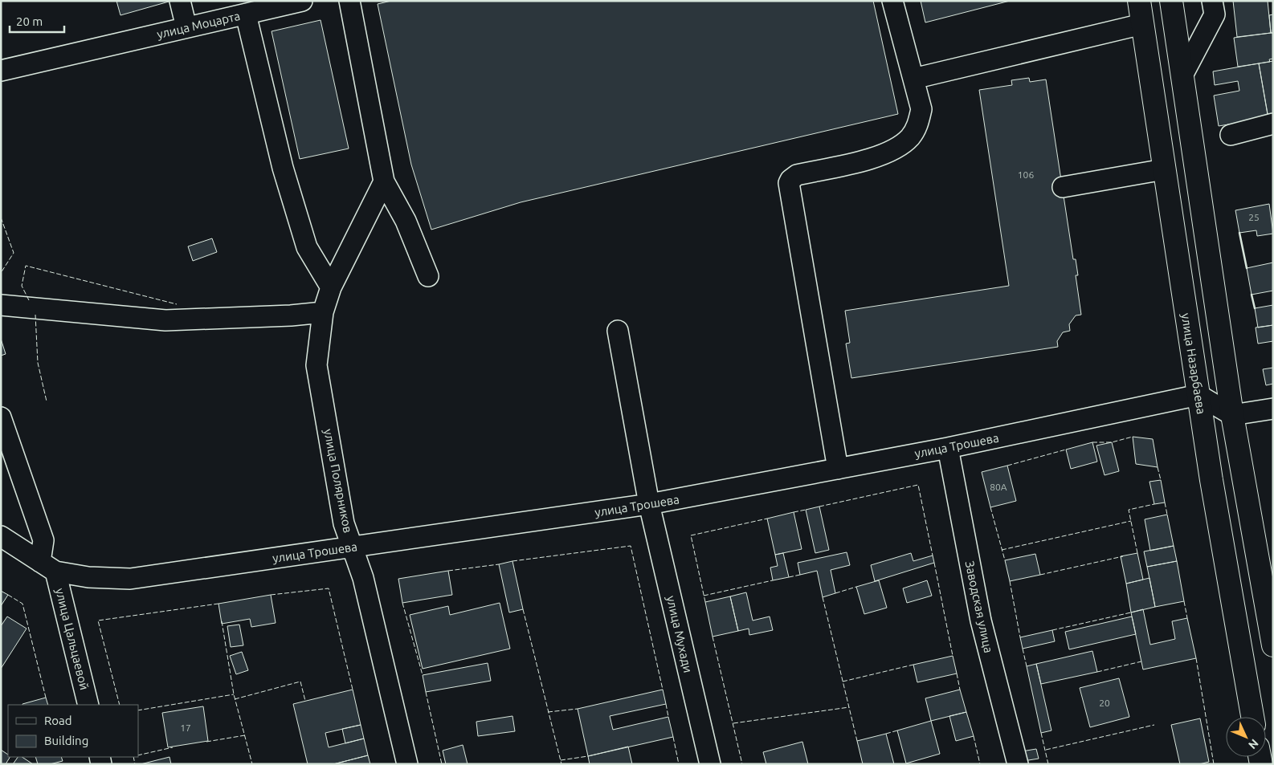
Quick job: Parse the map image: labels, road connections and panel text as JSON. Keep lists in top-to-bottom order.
{
  "streets": {
    "main road": ["улица Назарбаева"],
    "street": [
      "улица Моцарта",
      "улица Трошева",
      "улица Полярников",
      "Заводская улица",
      "улица Мухади",
      "улица Цальцаевой"
    ]
  },
  "crossings": [
    ["улица Назарбаева", "улица Трошева"],
    ["улица Трошева", "улица Полярников"],
    ["улица Трошева", "Заводская улица"],
    ["улица Трошева", "улица Мухади"],
    ["улица Трошева", "улица Цальцаевой"]
  ],
  "house_numbers": [
    "106",
    "25",
    "80А",
    "20",
    "17"
  ],
  "legend": ["Road", "Building"],
  "scale_bar": "20 m",
  "north": "bottom right"
}
